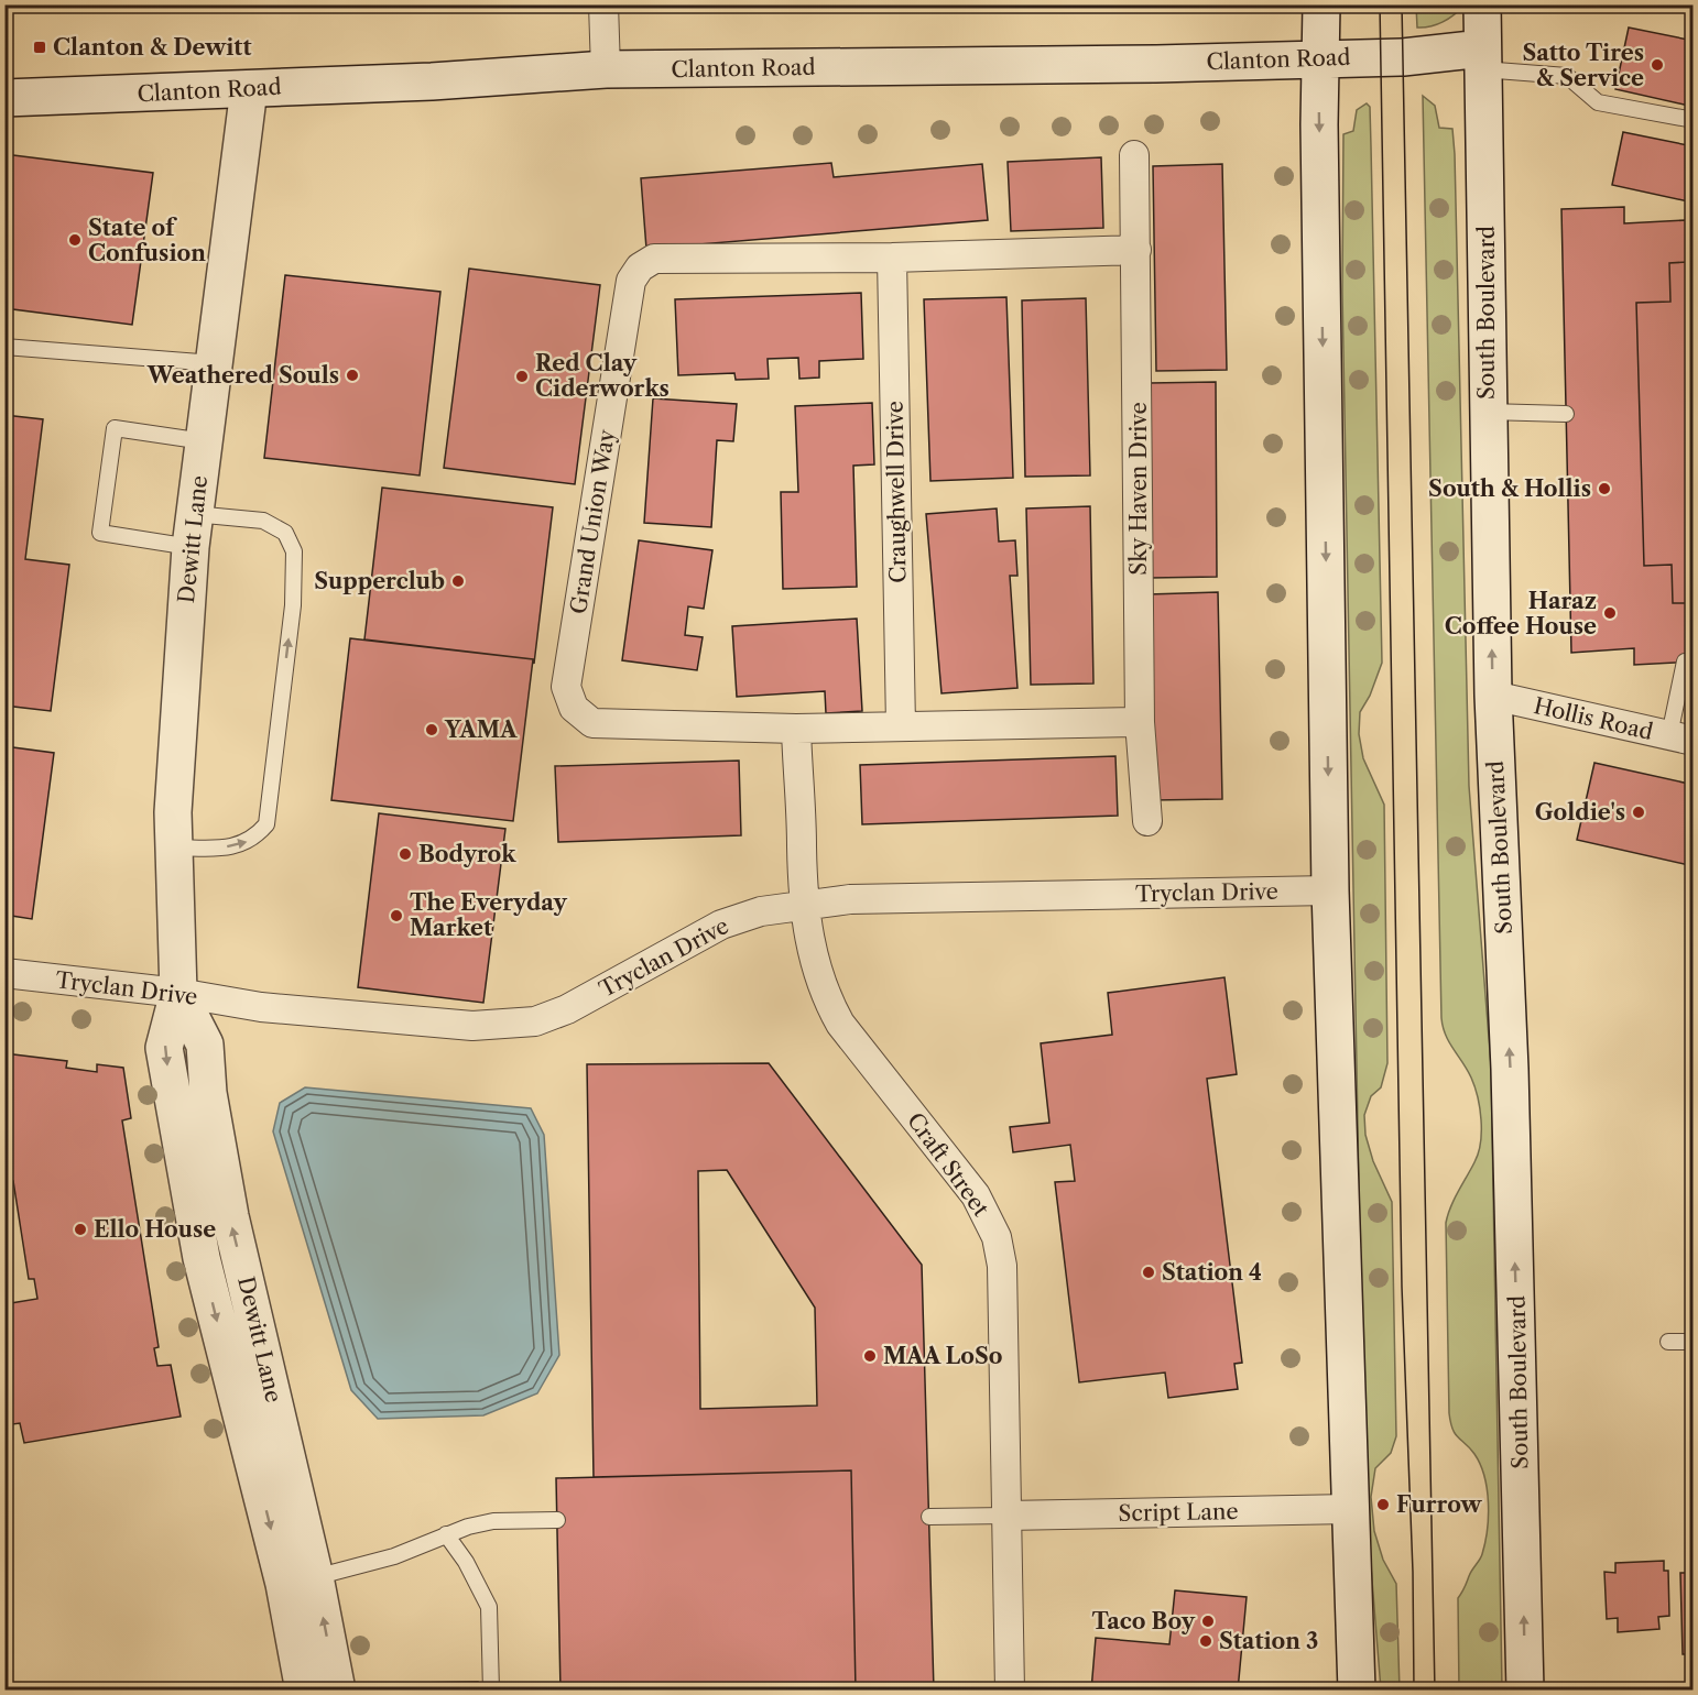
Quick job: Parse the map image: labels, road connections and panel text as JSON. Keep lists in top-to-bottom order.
{
  "streets": {
    "main road": ["Clanton Road", "South Boulevard", "Dewitt Lane"],
    "street": [
      "Sky Haven Drive",
      "Craughwell Drive",
      "Grand Union Way",
      "Hollis Road",
      "Tryclan Drive",
      "Craft Street",
      "Script Lane"
    ]
  },
  "crossings": [
    ["Clanton Road", "South Boulevard"],
    ["Clanton Road", "Dewitt Lane"],
    ["South Boulevard", "Hollis Road"],
    ["Sky Haven Drive", "Grand Union Way"],
    ["Craughwell Drive", "Grand Union Way"],
    ["Grand Union Way", "Craft Street"],
    ["Dewitt Lane", "Tryclan Drive"],
    ["Tryclan Drive", "Craft Street"],
    ["Craft Street", "Script Lane"]
  ],
  "places": {
    "transit": ["Clanton & Dewitt"],
    "other": [
      "Satto Tires & Service",
      "State of Confusion",
      "Weathered Souls",
      "Red Clay Ciderworks",
      "South & Hollis",
      "Supperclub",
      "Haraz Coffee House",
      "YAMA",
      "Goldie's",
      "Bodyrok",
      "The Everyday Market",
      "Ello House",
      "Station 4",
      "MAA LoSo",
      "Furrow",
      "Taco Boy",
      "Station 3"
    ]
  }
}
